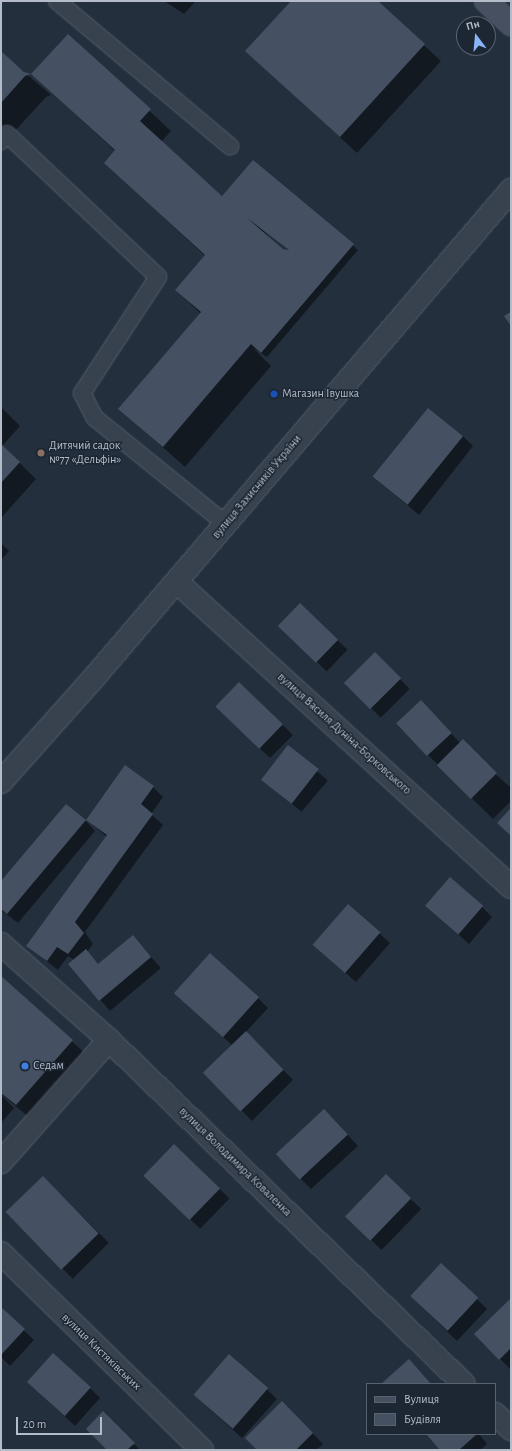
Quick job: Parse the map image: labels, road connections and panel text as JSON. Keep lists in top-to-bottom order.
{
  "streets": {
    "street": [
      "вулиця Захисників України",
      "вулиця Василя Дуніна-Борковського",
      "вулиця Володимира Коваленка",
      "вулиця Кистяківських"
    ]
  },
  "crossings": [
    ["вулиця Захисників України", "вулиця Василя Дуніна-Борковського"]
  ],
  "places": ["Магазин Івушка", "Дитячий садок №77 «Дельфін»", "Седам"],
  "legend": ["Вулиця", "Будівля"],
  "scale_bar": "20 m",
  "north": "top"
}
